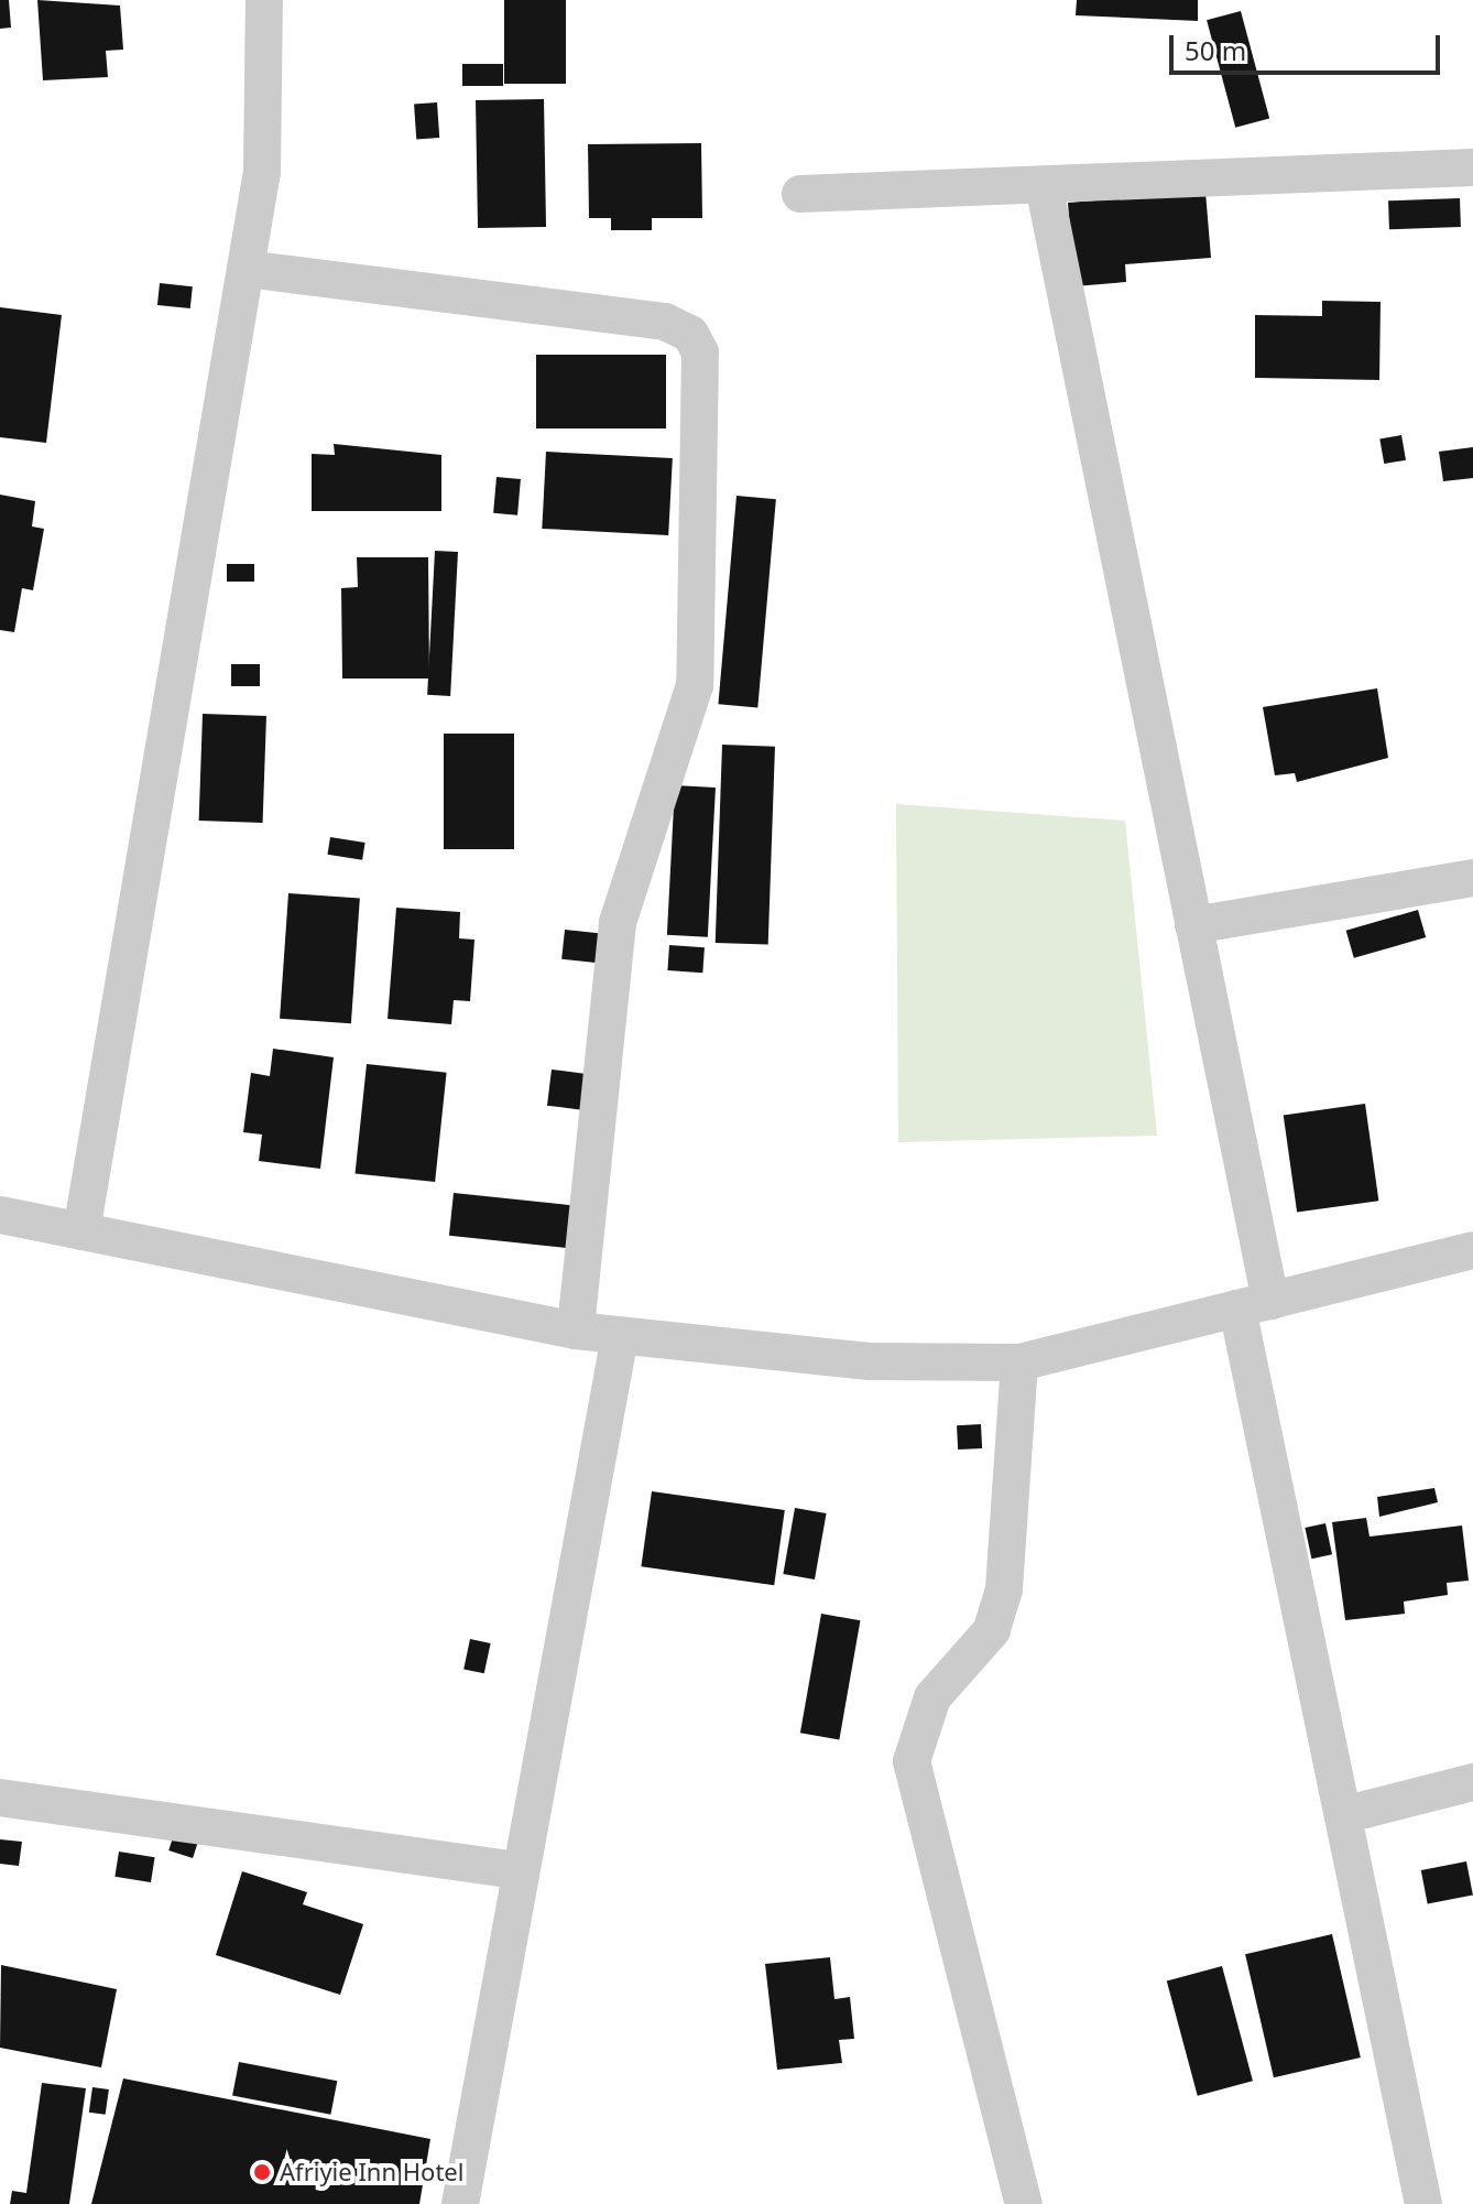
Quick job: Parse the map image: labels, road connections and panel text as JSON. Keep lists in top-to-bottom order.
{
  "places": ["Afriyie Inn Hotel"],
  "scale_bar": "50 m"
}
